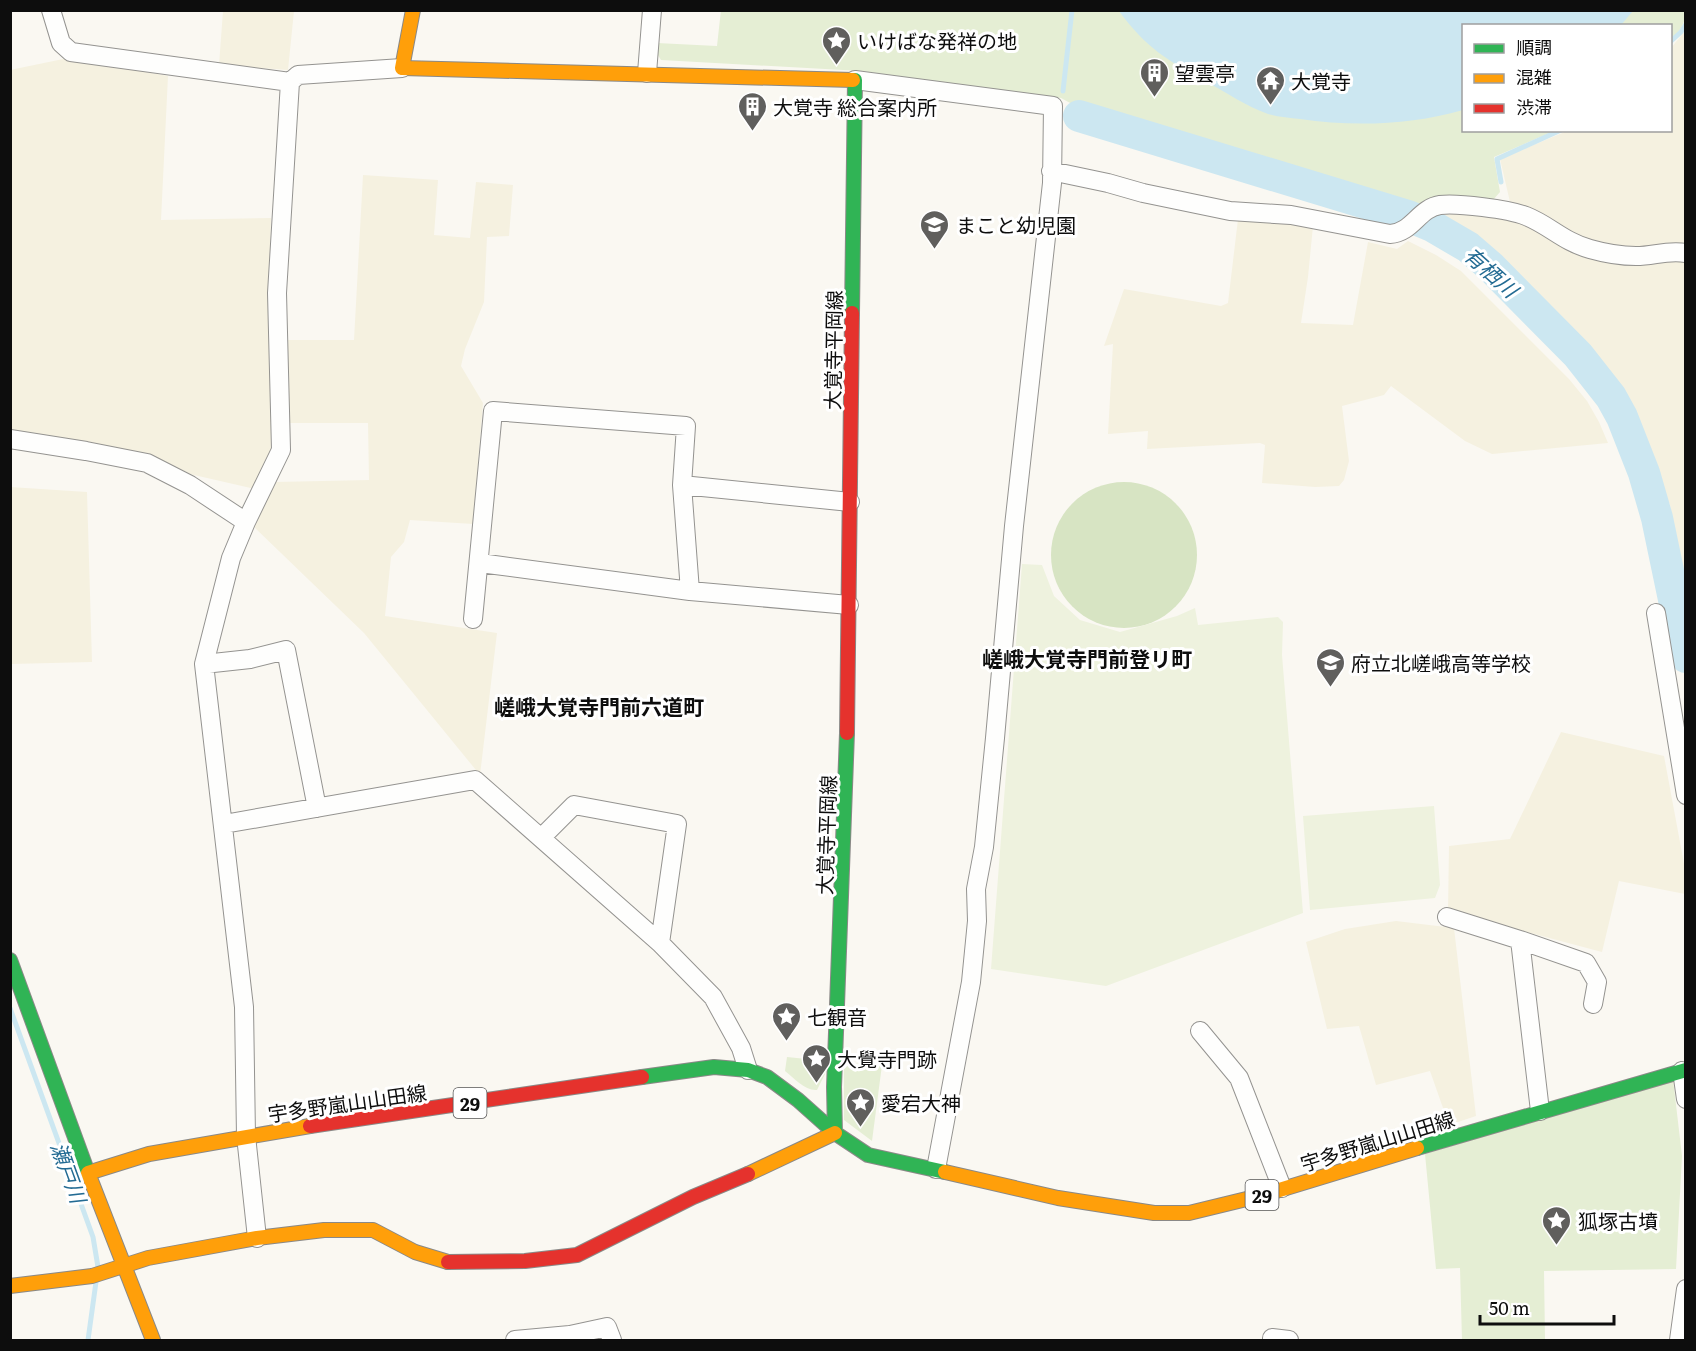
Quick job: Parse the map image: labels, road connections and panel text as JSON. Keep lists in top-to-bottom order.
{
  "streets": {
    "main road": ["大覚寺平岡線", "宇多野嵐山山田線", "29"]
  },
  "crossings": [
    ["大覚寺平岡線", "宇多野嵐山山田線"]
  ],
  "districts": ["嵯峨大覚寺門前登リ町", "嵯峨大覚寺門前六道町"],
  "water": ["有栖川", "瀬戸川"],
  "places": {
    "place": [
      "いけばな発祥の地",
      "七観音",
      "大覺寺門跡",
      "愛宕大神",
      "狐塚古墳"
    ],
    "building": ["望雲亭", "大覚寺 総合案内所"],
    "temple": ["大覚寺"],
    "school or university": ["まこと幼児園", "府立北嵯峨高等学校"]
  },
  "legend": ["順調", "混雑", "渋滞"],
  "scale_bar": "50 m"
}
